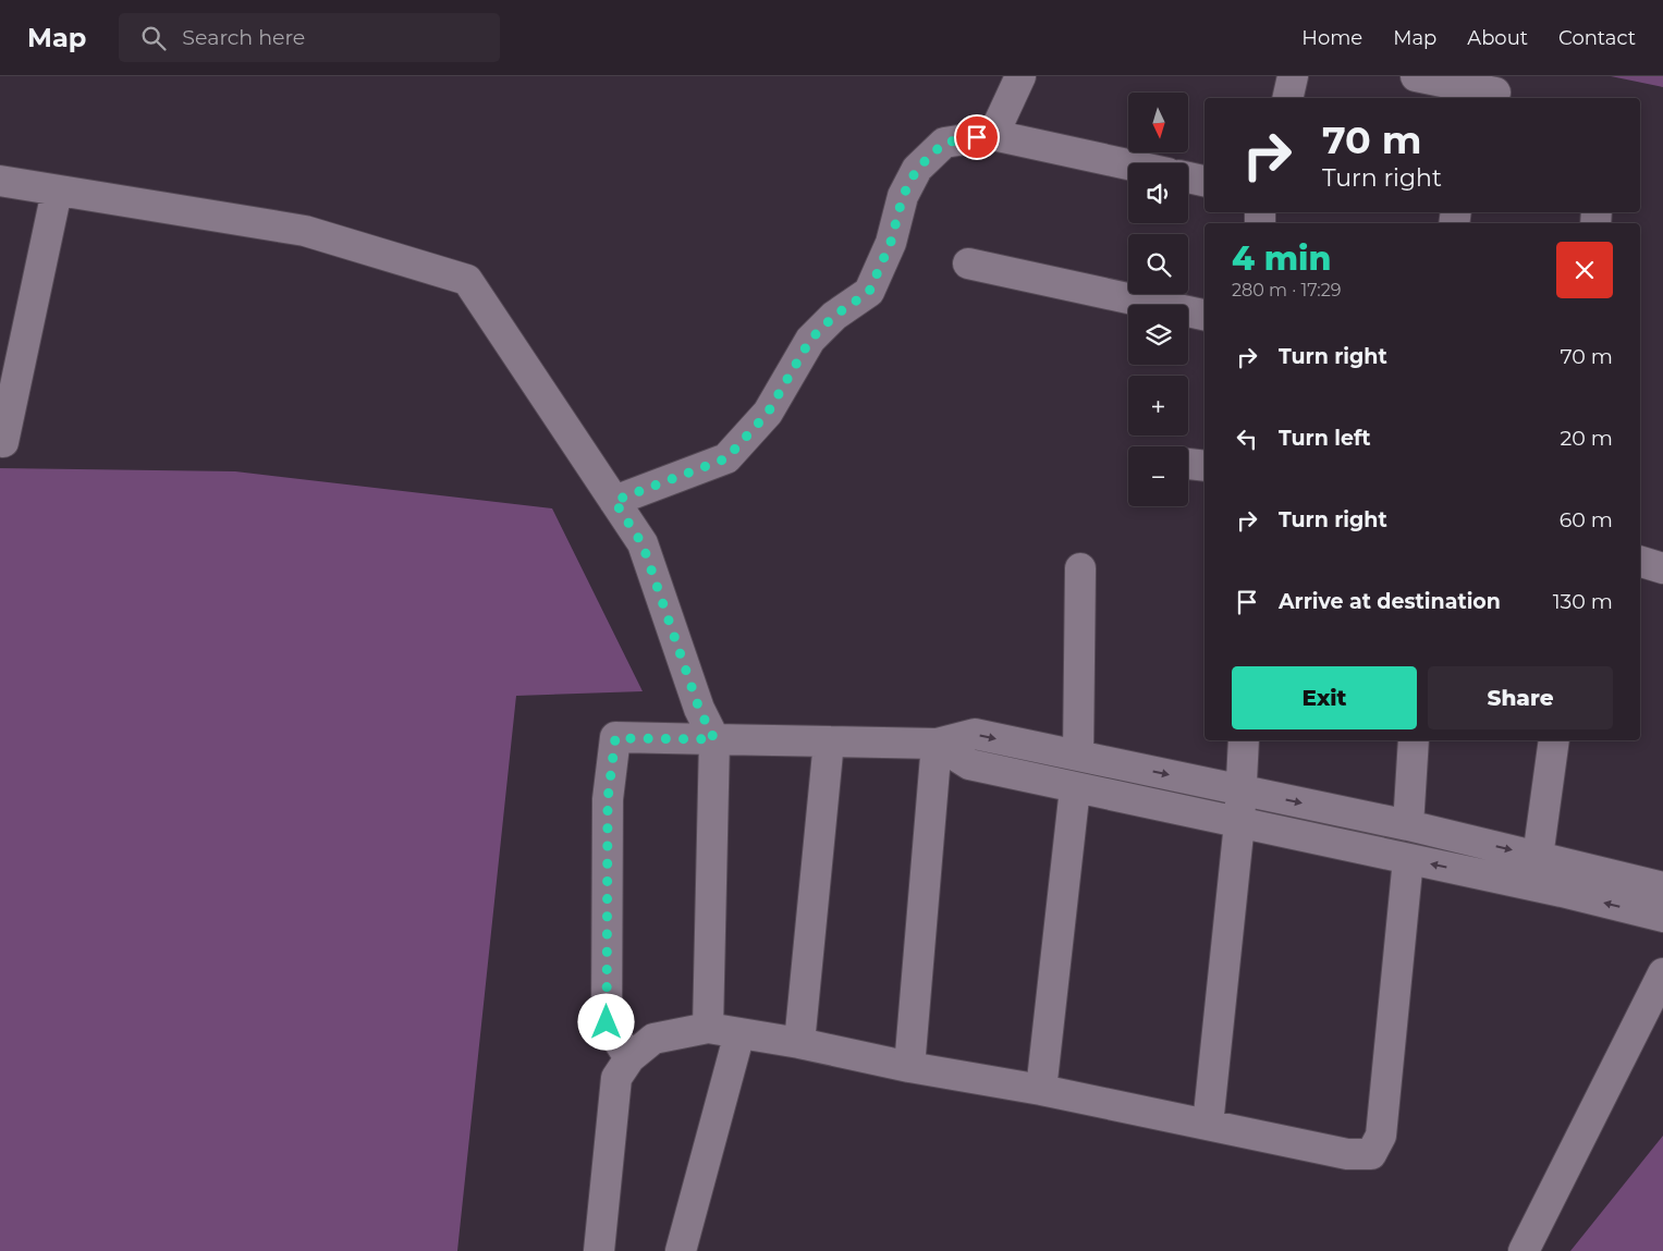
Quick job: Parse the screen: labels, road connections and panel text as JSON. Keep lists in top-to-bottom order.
{
  "north": "bottom",
  "page": {
    "header": "Map",
    "search": "Search here",
    "nav": [
      "Home",
      "Map",
      "About",
      "Contact"
    ],
    "map_buttons": ["+", "−"],
    "turn": ["70 m", "Turn right"],
    "heading": ["4 min", "280 m · 17:29"],
    "list": [
      {
        "name": "Turn right",
        "value": "70 m"
      },
      {
        "name": "Turn left",
        "value": "20 m"
      },
      {
        "name": "Turn right",
        "value": "60 m"
      },
      {
        "name": "Arrive at destination",
        "value": "130 m"
      }
    ],
    "buttons": ["Exit", "Share"]
  }
}
